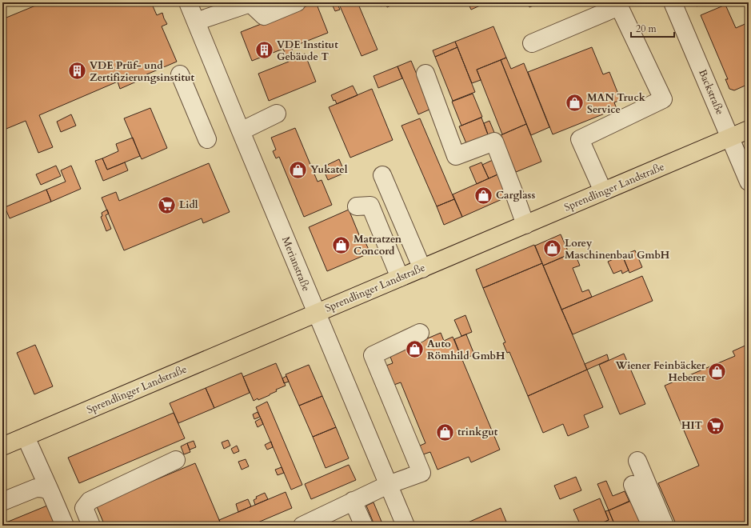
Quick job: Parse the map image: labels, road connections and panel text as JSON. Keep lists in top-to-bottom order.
{
  "streets": {
    "main road": ["Sprendlinger Landstraße"],
    "street": ["Backstraße", "Merianstraße"]
  },
  "crossings": [
    ["Backstraße", "Sprendlinger Landstraße"],
    ["Sprendlinger Landstraße", "Merianstraße"]
  ],
  "places": {
    "building": ["VDE Institut Gebäude T", "VDE Prüf- und Zertifizierungsinstitut"],
    "shop": [
      "MAN Truck Service",
      "Yukatel",
      "Carglass",
      "Matratzen Concord",
      "Lorey Maschinenbau GmbH",
      "Auto Römhild GmbH",
      "Wiener Feinbäcker Heberer",
      "trinkgut"
    ],
    "supermarket": ["Lidl", "HIT"]
  },
  "scale_bar": "20 m"
}
